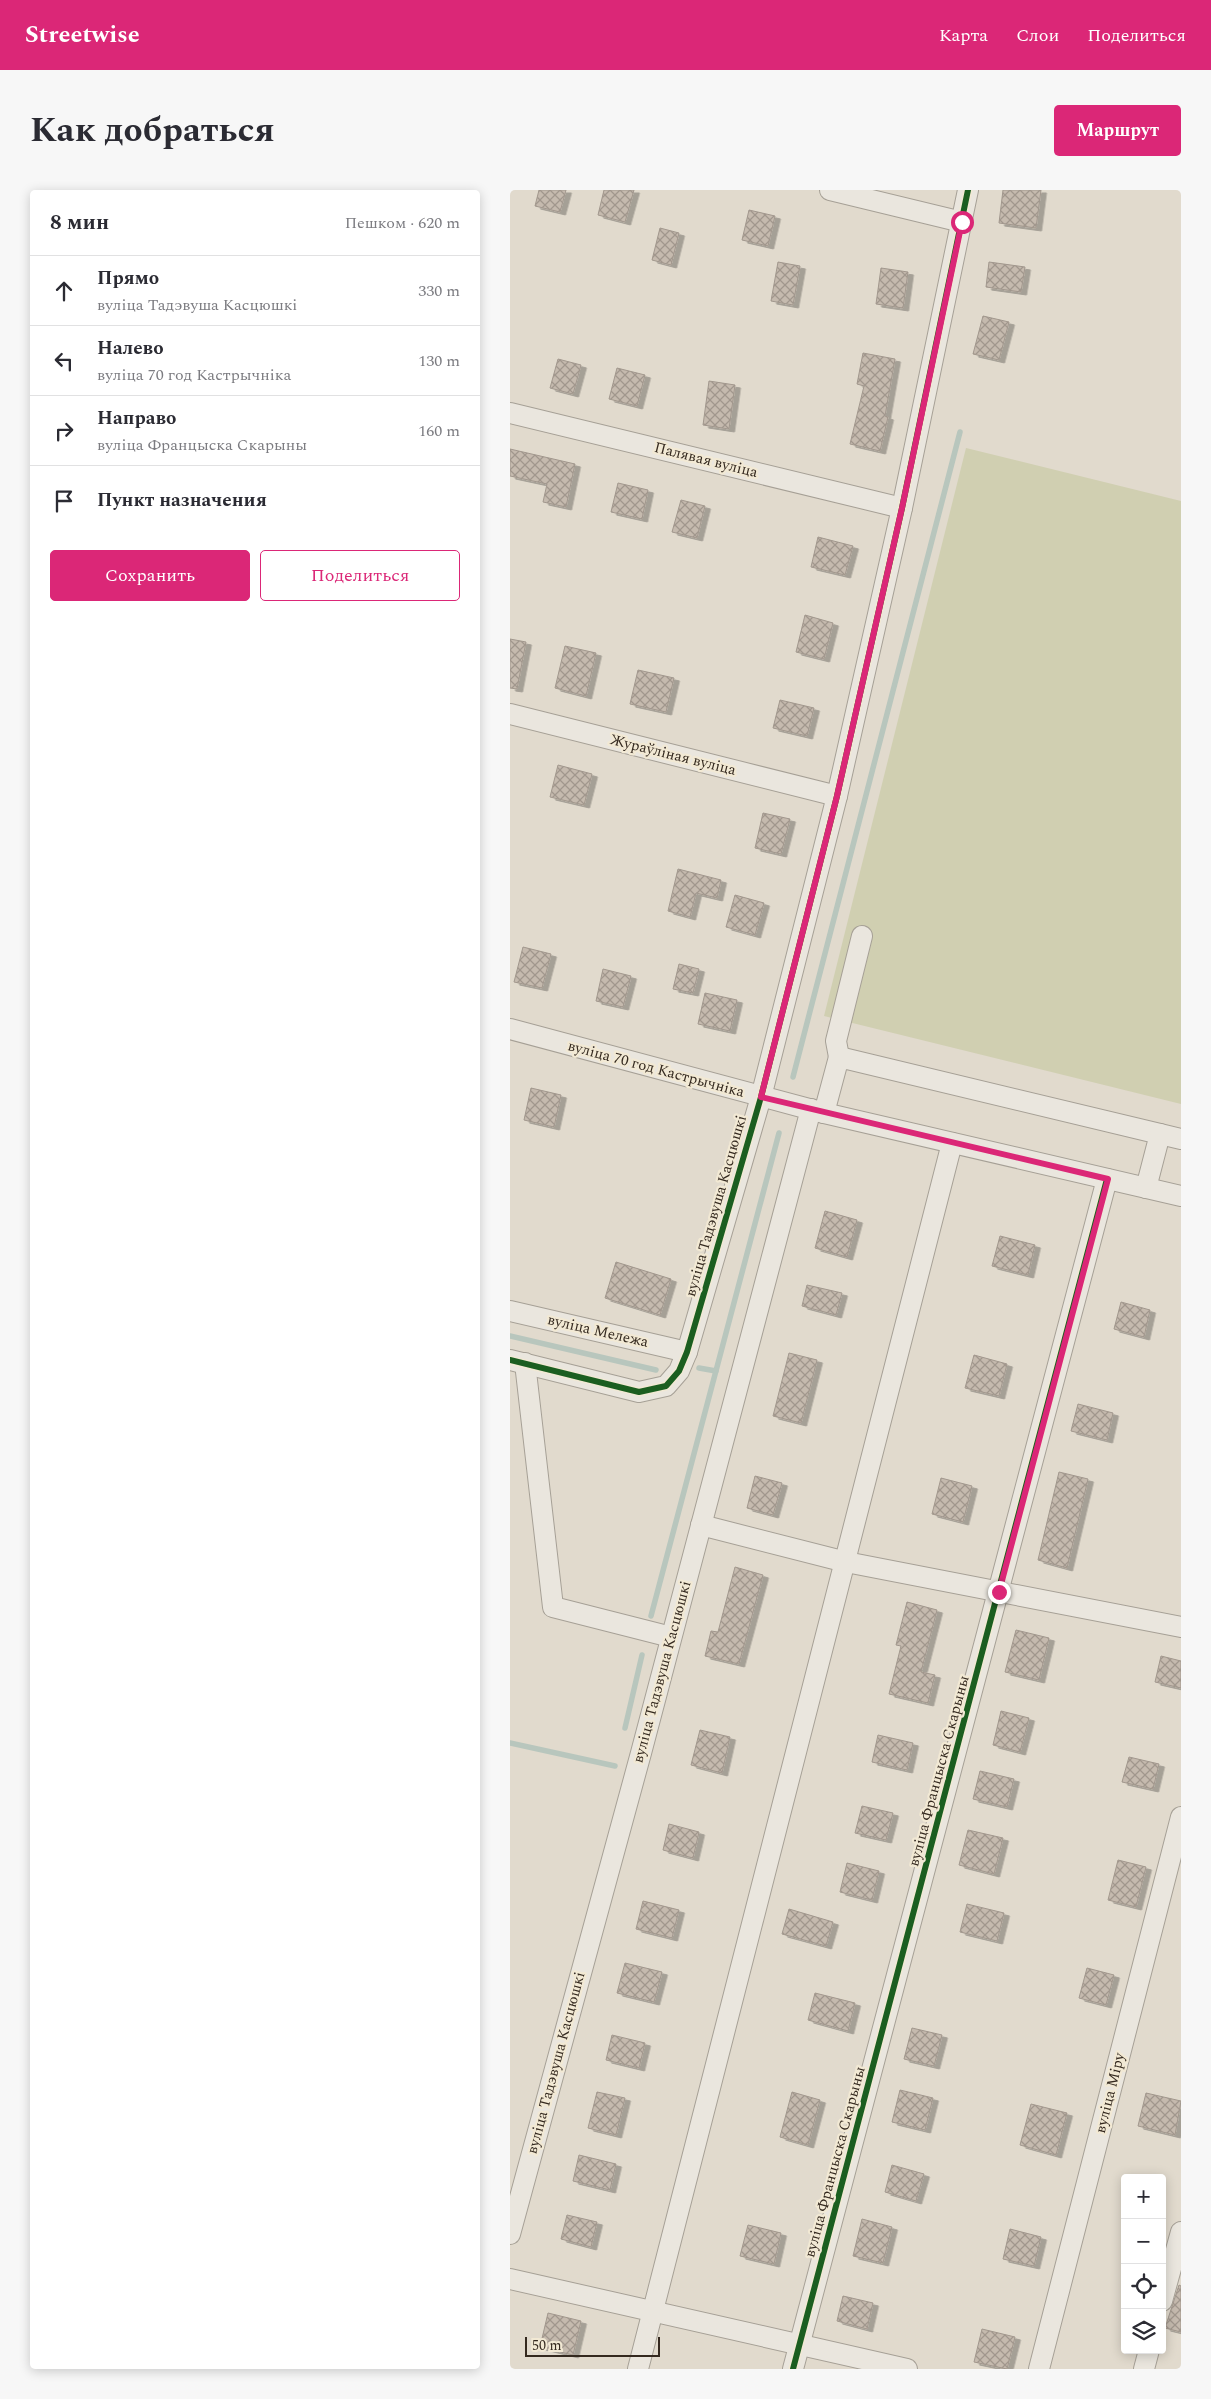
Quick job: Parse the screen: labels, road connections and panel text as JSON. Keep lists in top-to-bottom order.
{
  "streets": {
    "street": [
      "Палявая вуліца",
      "Жураўліная вуліца",
      "вуліца 70 год Кастрычніка",
      "вуліца Тадэвуша Касцюшкі",
      "вуліца Мележа",
      "вуліца Францыска Скарыны",
      "вуліца Міру"
    ]
  },
  "crossings": [
    ["Палявая вуліца", "вуліца Тадэвуша Касцюшкі"],
    ["Жураўліная вуліца", "вуліца Тадэвуша Касцюшкі"],
    ["вуліца 70 год Кастрычніка", "вуліца Тадэвуша Касцюшкі"],
    ["вуліца 70 год Кастрычніка", "вуліца Францыска Скарыны"],
    ["вуліца Тадэвуша Касцюшкі", "вуліца Мележа"]
  ],
  "scale_bar": "50 m",
  "page": {
    "header": "Streetwise",
    "nav": ["Карта", "Слои", "Поделиться"],
    "title": "Как добраться",
    "buttons": [
      "Маршрут",
      ["Сохранить", "Поделиться"]
    ],
    "heading": ["8 мин", "Пешком · 620 m"],
    "list": [
      ["Прямо", "вуліца Тадэвуша Касцюшкі", "330 m"],
      ["Налево", "вуліца 70 год Кастрычніка", "130 m"],
      ["Направо", "вуліца Францыска Скарыны", "160 m"],
      "Пункт назначения"
    ],
    "map_buttons": ["+", "−"],
    "scale": "50 m"
  }
}
